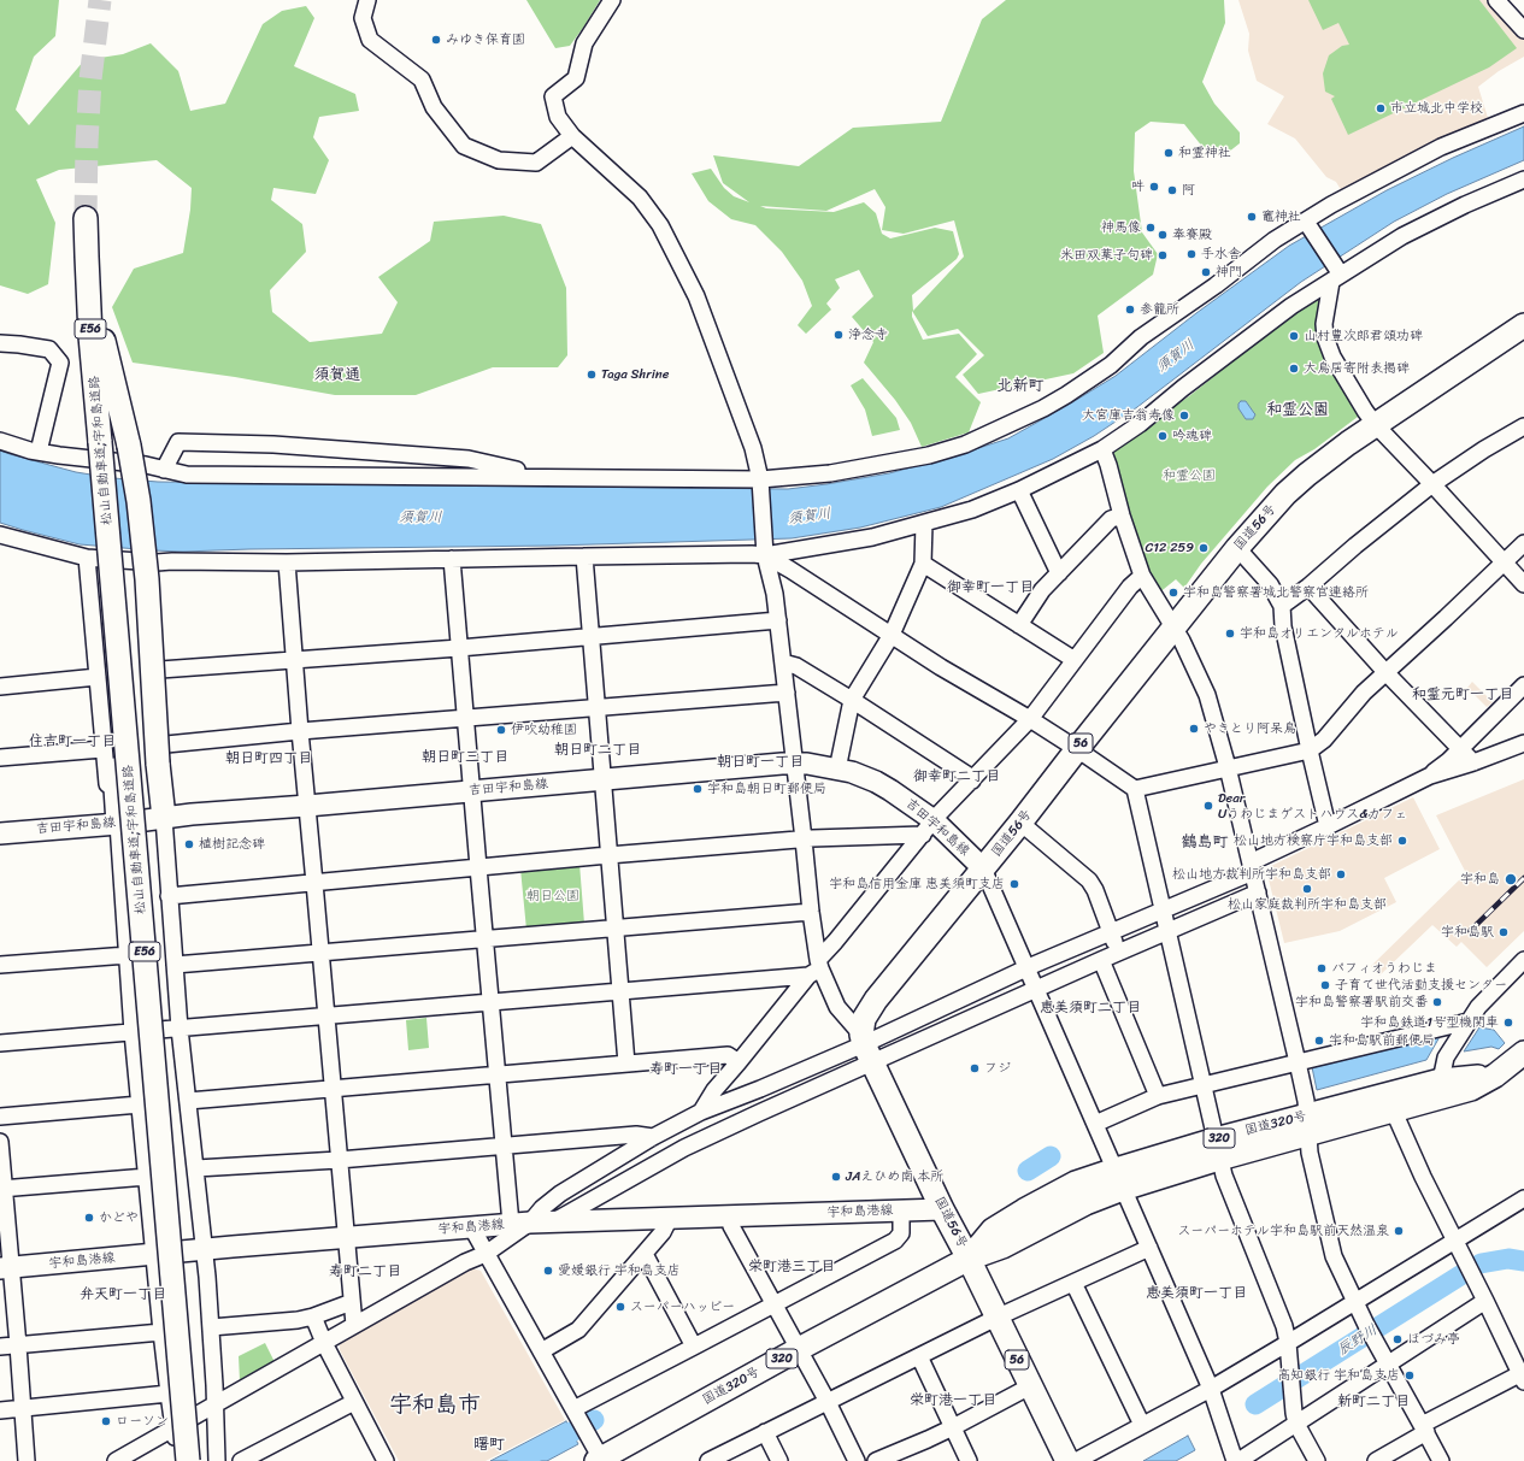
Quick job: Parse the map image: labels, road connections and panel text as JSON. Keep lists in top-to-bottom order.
{
  "streets": {
    "highway": [
      "E56",
      "松山自動車道;宇和島道路",
      "国道56号",
      "56",
      "国道320号",
      "320"
    ],
    "main road": ["吉田宇和島線", "宇和島港線"]
  },
  "crossings": [
    ["国道56号", "吉田宇和島線"],
    ["国道56号", "国道320号"],
    ["国道56号", "宇和島港線"]
  ],
  "districts": [
    "須賀通",
    "北新町",
    "和霊公園",
    "御幸町一丁目",
    "和霊元町一丁目",
    "住吉町一丁目",
    "朝日町二丁目",
    "朝日町三丁目",
    "朝日町四丁目",
    "朝日町一丁目",
    "御幸町二丁目",
    "鶴島町",
    "恵美須町二丁目",
    "寿町一丁目",
    "栄町港三丁目",
    "寿町二丁目",
    "恵美須町一丁目",
    "弁天町一丁目",
    "栄町港一丁目",
    "新町二丁目",
    "宇和島市",
    "曙町"
  ],
  "water": ["須賀川", "辰野川"],
  "parks": ["和霊公園", "朝日公園"],
  "places": [
    "みゆき保育園",
    "市立城北中学校",
    "和霊神社",
    "吽",
    "阿",
    "竈神社",
    "神馬像",
    "奉賽殿",
    "手水舎",
    "米田双葉子句碑",
    "神門",
    "参籠所",
    "浄念寺",
    "山村豊次郎君頌功碑",
    "大鳥居寄附表掲碑",
    "Taga Shrine",
    "大宮庫吉翁寿像",
    "吟魂碑",
    "C12 259",
    "宇和島警察署城北警察官連絡所",
    "宇和島オリエンタルホテル",
    "やきとり阿呆鳥",
    "伊吹幼稚園",
    "宇和島朝日町郵便局",
    "Dear Uうわじまゲストハウス&カフェ",
    "松山地方検察庁宇和島支部",
    "植樹記念碑",
    "松山地方裁判所宇和島支部",
    "宇和島",
    "宇和島信用金庫 恵美須町支店",
    "松山家庭裁判所宇和島支部",
    "宇和島駅",
    "パフィオうわじま",
    "子育て世代活動支援センター",
    "宇和島警察署駅前交番",
    "宇和島鉄道1号型機関車",
    "宇和島駅前郵便局",
    "フジ",
    "JAえひめ南 本所",
    "かどや",
    "スーパーホテル宇和島駅前天然温泉",
    "愛媛銀行 宇和島支店",
    "スーパーハッピー",
    "ほづみ亭",
    "高知銀行 宇和島支店",
    "ローソン"
  ]
}
